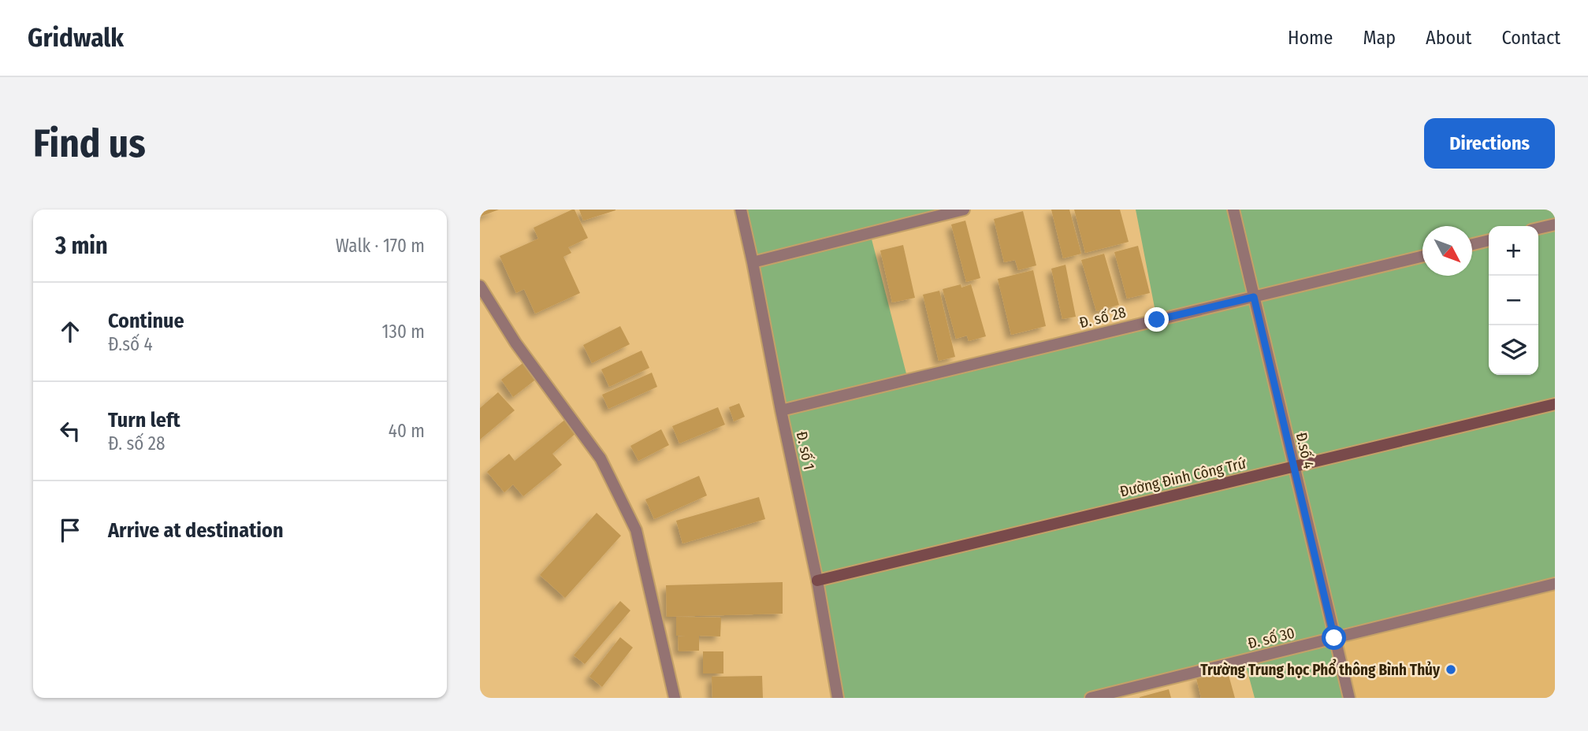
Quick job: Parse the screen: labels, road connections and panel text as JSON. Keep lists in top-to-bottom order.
{
  "streets": {
    "street": [
      "Đ. số 28",
      "Đ. số 1",
      "Đ.số 4",
      "Đường Đinh Công Trứ",
      "Đ. số 30"
    ]
  },
  "crossings": [
    ["Đ. số 28", "Đ. số 1"],
    ["Đ. số 28", "Đ.số 4"],
    ["Đ. số 1", "Đường Đinh Công Trứ"],
    ["Đ.số 4", "Đường Đinh Công Trứ"],
    ["Đ.số 4", "Đ. số 30"]
  ],
  "places": ["Trường Trung học Phổ thông Bình Thủy"],
  "north": "bottom right",
  "page": {
    "header": "Gridwalk",
    "nav": [
      "Home",
      "Map",
      "About",
      "Contact"
    ],
    "buttons": "Directions",
    "title": "Find us",
    "heading": ["3 min", "Walk · 170 m"],
    "map_buttons": ["+", "−"],
    "list": [
      ["Continue", "Đ.số 4", "130 m"],
      ["Turn left", "Đ. số 28", "40 m"],
      "Arrive at destination"
    ]
  }
}
